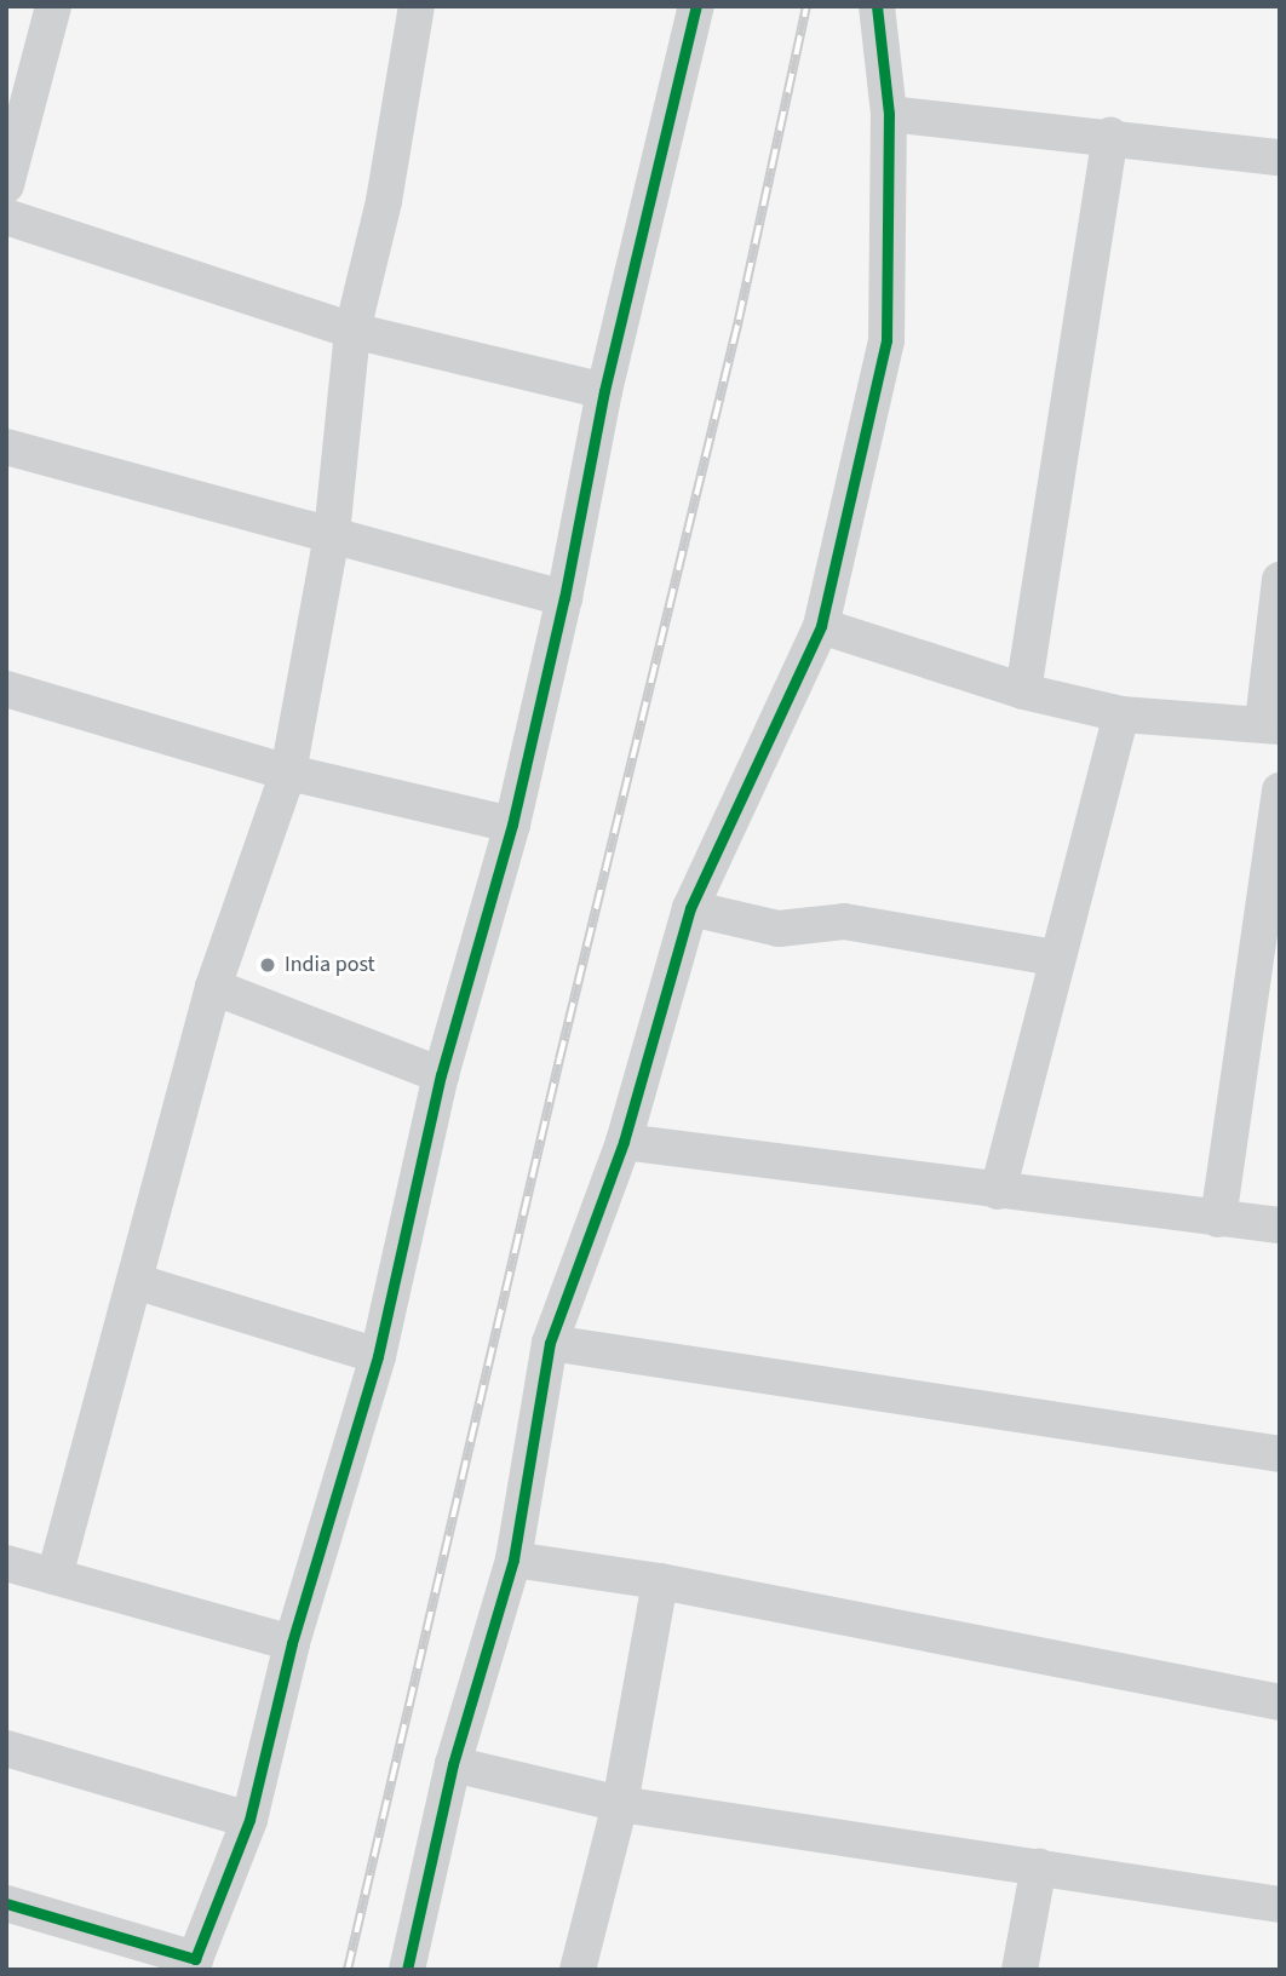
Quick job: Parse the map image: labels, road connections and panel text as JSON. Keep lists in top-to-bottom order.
{
  "places": ["India post"]
}
